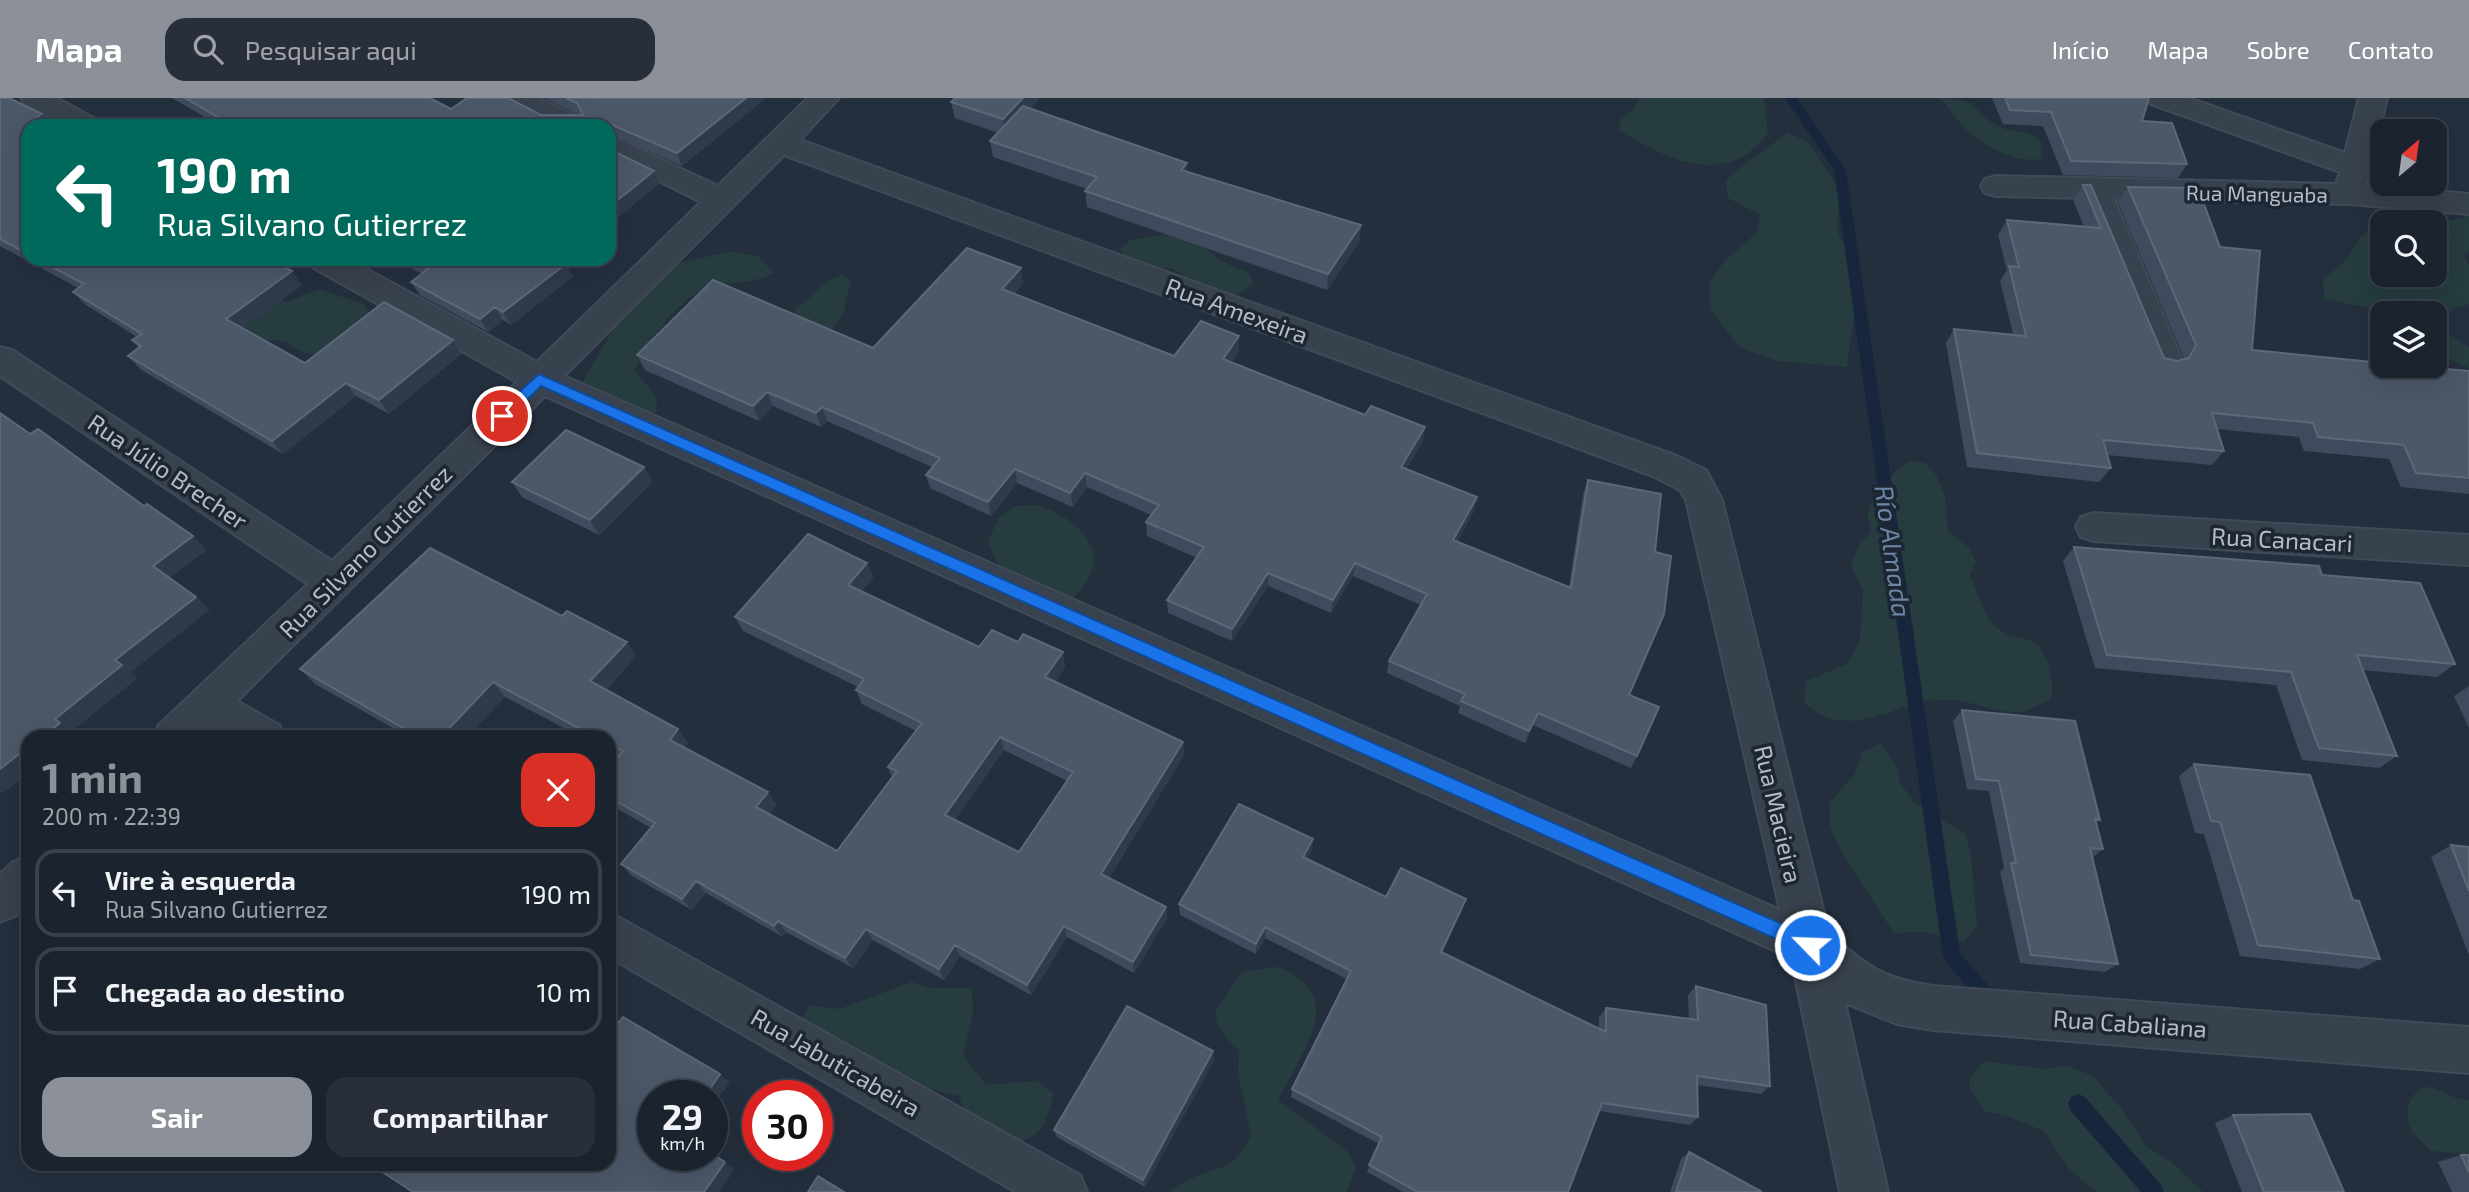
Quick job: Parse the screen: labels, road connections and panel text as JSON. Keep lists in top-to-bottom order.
{
  "streets": {
    "street": [
      "Rua Manguaba",
      "Rua Amexeira",
      "Rua Júlio Brecher",
      "Rua Canacari",
      "Rua Silvano Gutierrez",
      "Rua Macieira",
      "Rua Cabaliana",
      "Rua Jabuticabeira"
    ]
  },
  "crossings": [
    ["Rua Amexeira", "Rua Silvano Gutierrez"],
    ["Rua Amexeira", "Rua Macieira"],
    ["Rua Júlio Brecher", "Rua Silvano Gutierrez"],
    ["Rua Silvano Gutierrez", "Rua Cabaliana"],
    ["Rua Macieira", "Rua Cabaliana"]
  ],
  "water": ["Río Almada"],
  "north": "top right",
  "page": {
    "header": "Mapa",
    "search": "Pesquisar aqui",
    "nav": [
      "Início",
      "Mapa",
      "Sobre",
      "Contato"
    ],
    "turn": ["190 m", "Rua Silvano Gutierrez"],
    "heading": ["1 min", "200 m · 22:39"],
    "list": [
      {
        "name": "Vire à esquerda",
        "note": "Rua Silvano Gutierrez",
        "value": "190 m"
      },
      {
        "name": "Chegada ao destino",
        "value": "10 m"
      }
    ],
    "buttons": ["Sair", "Compartilhar"],
    "speed": "29 km/h",
    "limit": "30"
  }
}
